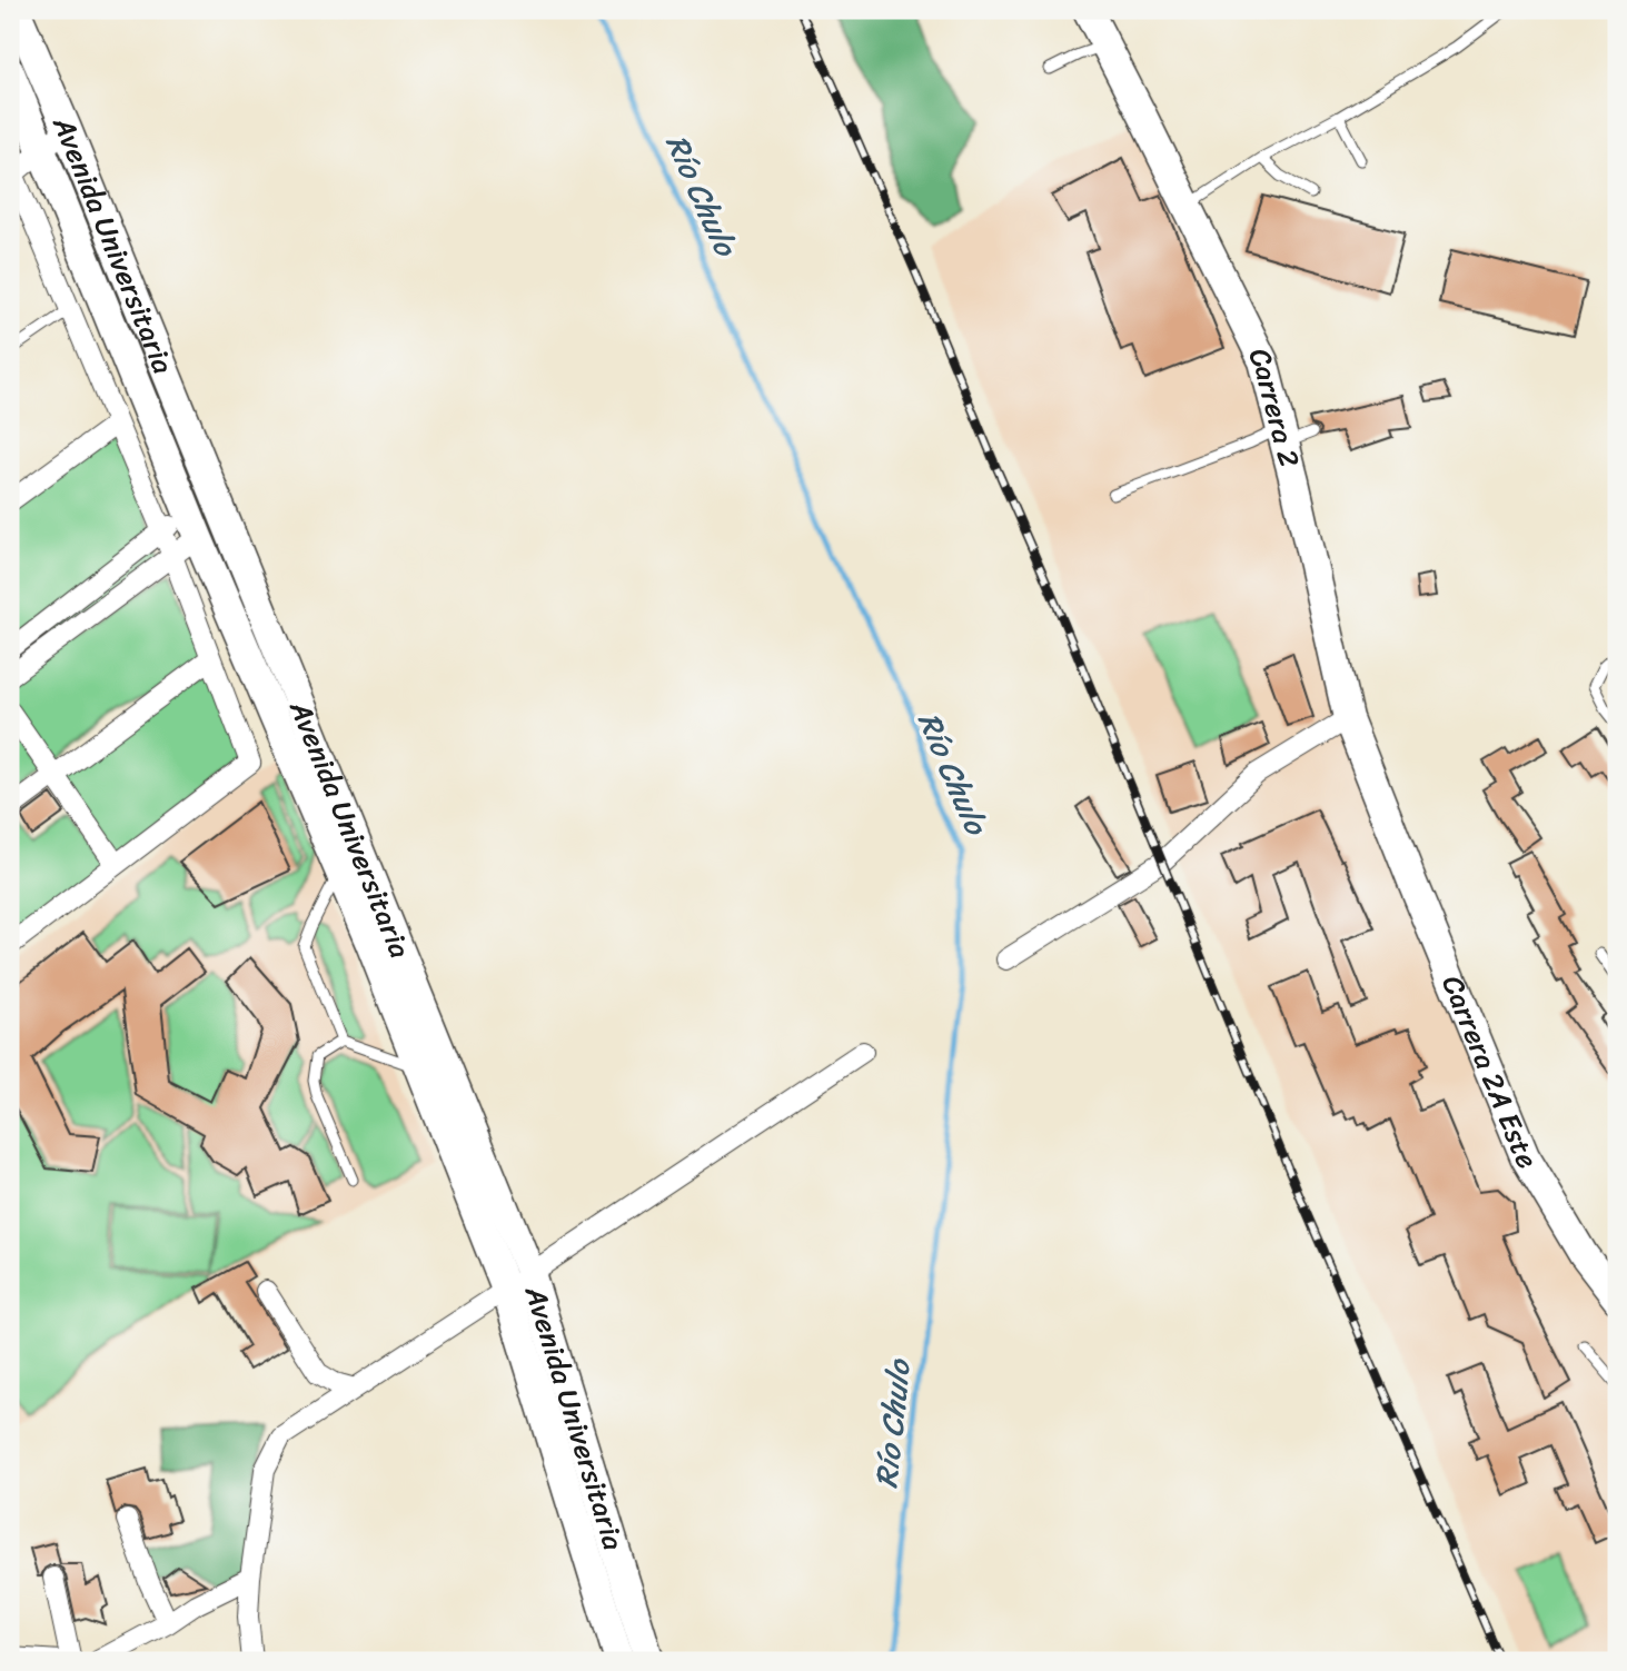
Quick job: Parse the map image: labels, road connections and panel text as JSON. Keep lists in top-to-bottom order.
{
  "streets": {
    "main road": ["Avenida Universitaria", "Carrera 2", "Carrera 2A Este"]
  },
  "crossings": [
    ["Carrera 2", "Carrera 2A Este"]
  ],
  "water": ["Río Chulo"]
}
